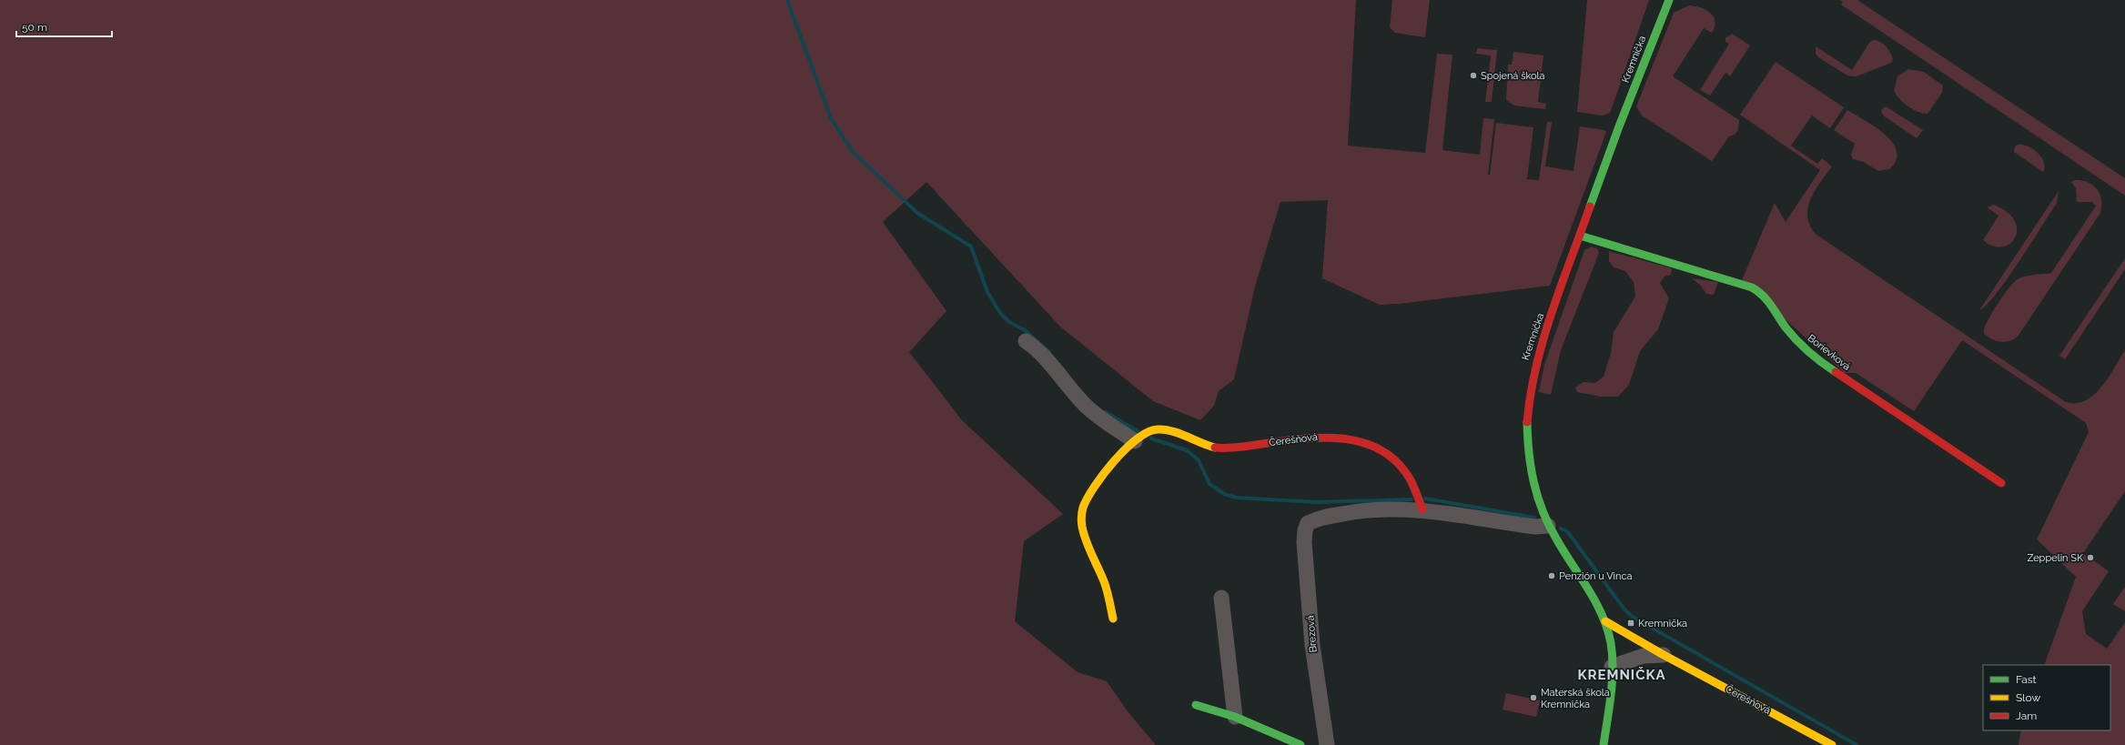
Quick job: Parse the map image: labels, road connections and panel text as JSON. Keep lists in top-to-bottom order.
{
  "streets": {
    "street": [
      "Kremnička",
      "Borievková",
      "Čerešňová",
      "Brezová"
    ]
  },
  "crossings": [
    ["Kremnička", "Borievková"],
    ["Kremnička", "Čerešňová"],
    ["Čerešňová", "Brezová"]
  ],
  "districts": ["KREMNIČKA"],
  "places": {
    "other": [
      "Spojená škola",
      "Zeppelin SK",
      "Penzión u Vinca",
      "Materská škola Kremnička"
    ],
    "transit": ["Kremnička"]
  },
  "legend": ["Fast", "Slow", "Jam"],
  "scale_bar": "50 m"
}
